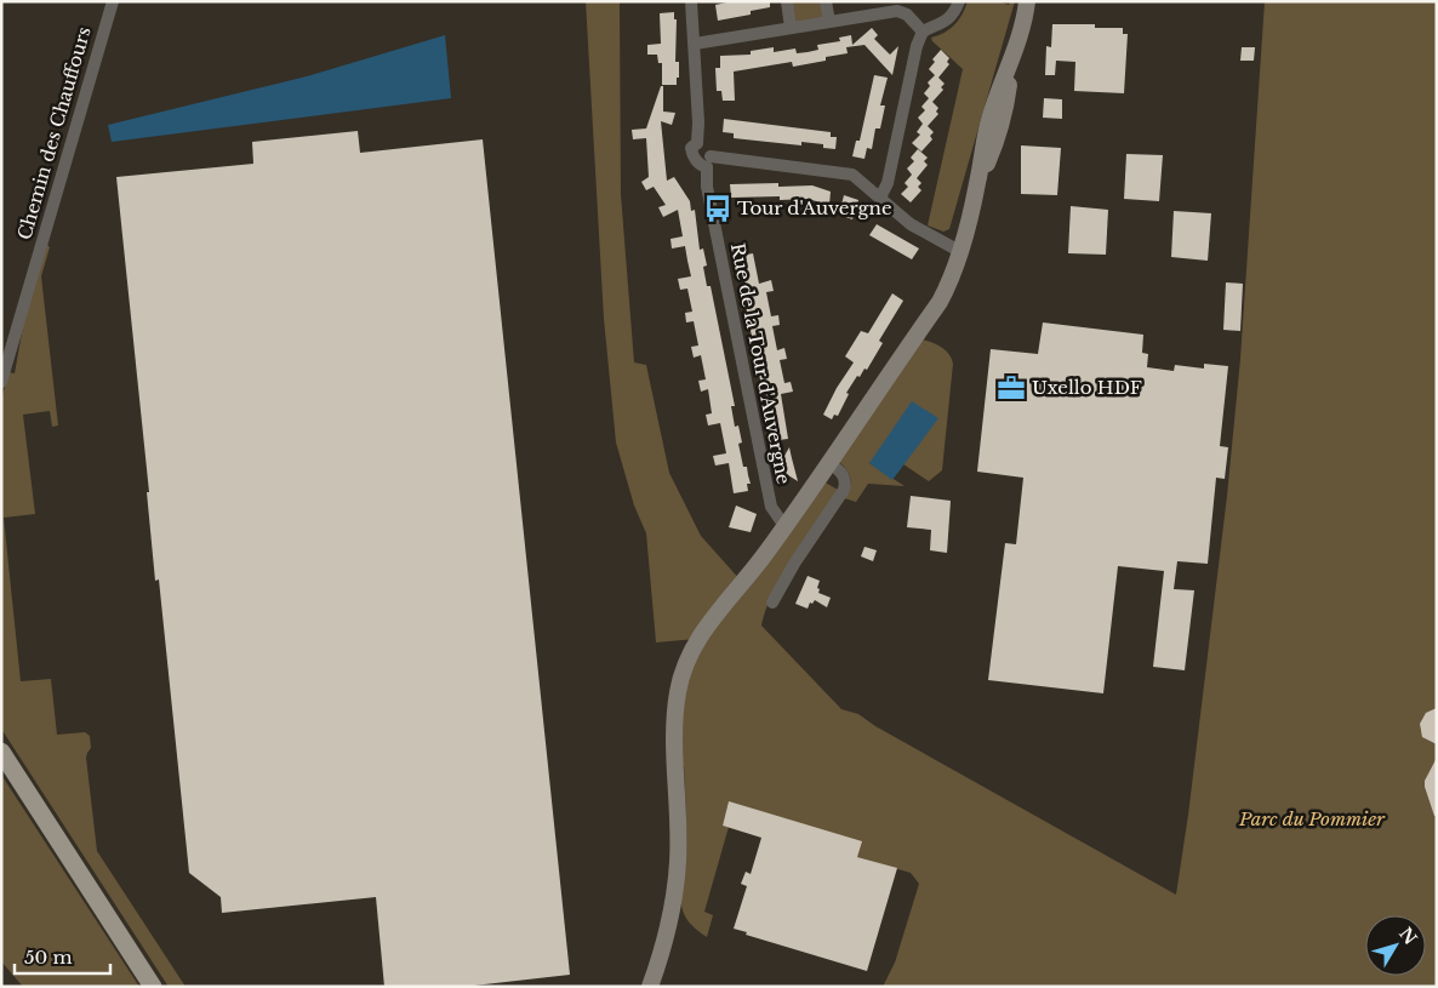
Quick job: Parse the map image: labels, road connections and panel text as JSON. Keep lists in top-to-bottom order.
{
  "streets": {
    "street": ["Chemin des Chauffours", "Rue de la Tour d'Auvergne"]
  },
  "parks": ["Parc du Pommier"],
  "places": {
    "bus stop": ["Tour d'Auvergne"],
    "office": ["Uxello HDF"]
  },
  "scale_bar": "50 m",
  "north": "top right"
}
